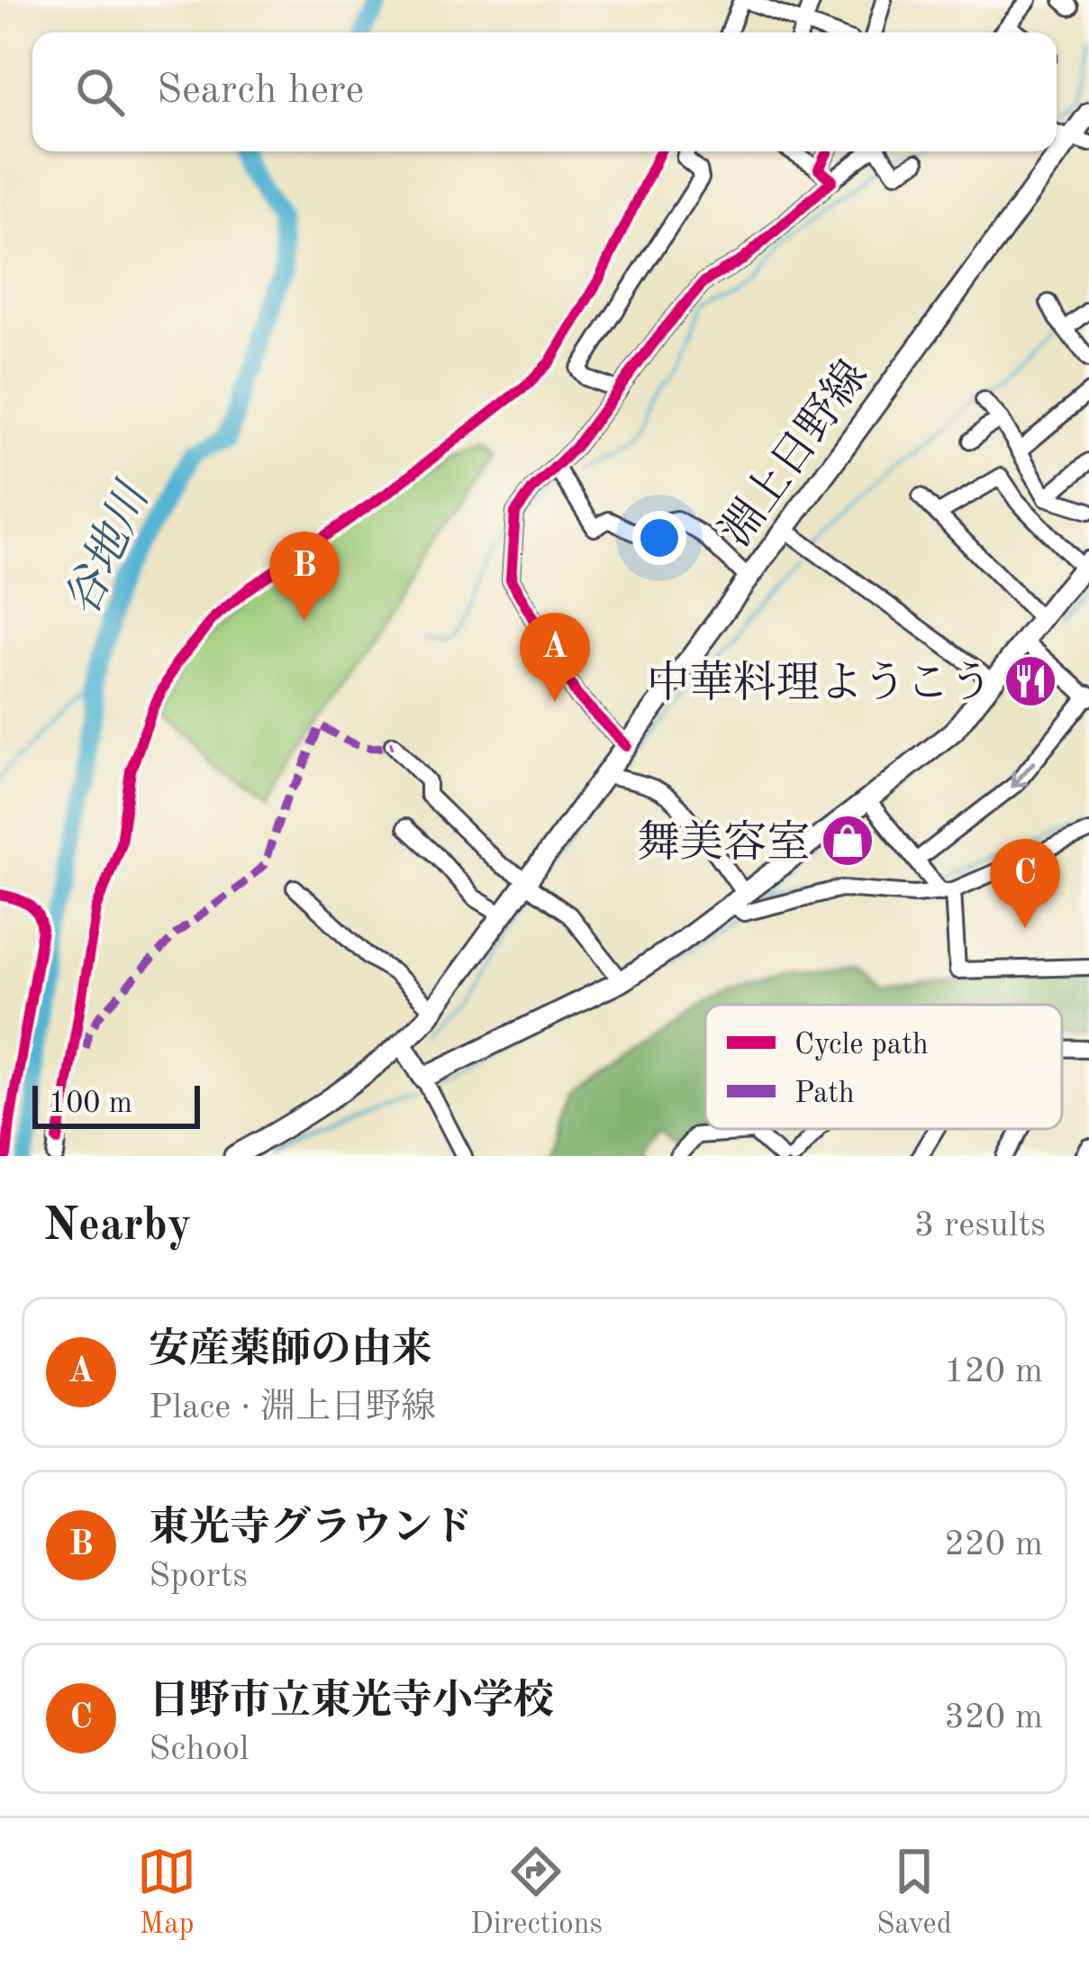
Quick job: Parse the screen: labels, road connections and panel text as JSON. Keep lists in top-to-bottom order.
{
  "streets": {
    "main road": ["淵上日野線"]
  },
  "water": ["谷地川"],
  "places": {
    "restaurant": ["中華料理ようこう"],
    "shop": ["舞美容室"]
  },
  "legend": ["Cycle path", "Path"],
  "scale_bar": "100 m",
  "page": {
    "search": "Search here",
    "pins": ["B", "A", "C"],
    "scale": "100 m",
    "heading": ["Nearby", "3 results"],
    "list": [
      {
        "mark": "A",
        "name": "安産薬師の由来",
        "note": "Place · 淵上日野線",
        "value": "120 m"
      },
      {
        "mark": "B",
        "name": "東光寺グラウンド",
        "note": "Sports",
        "value": "220 m"
      },
      {
        "mark": "C",
        "name": "日野市立東光寺小学校",
        "note": "School",
        "value": "320 m"
      }
    ],
    "nav": ["Map", "Directions", "Saved"]
  }
}
